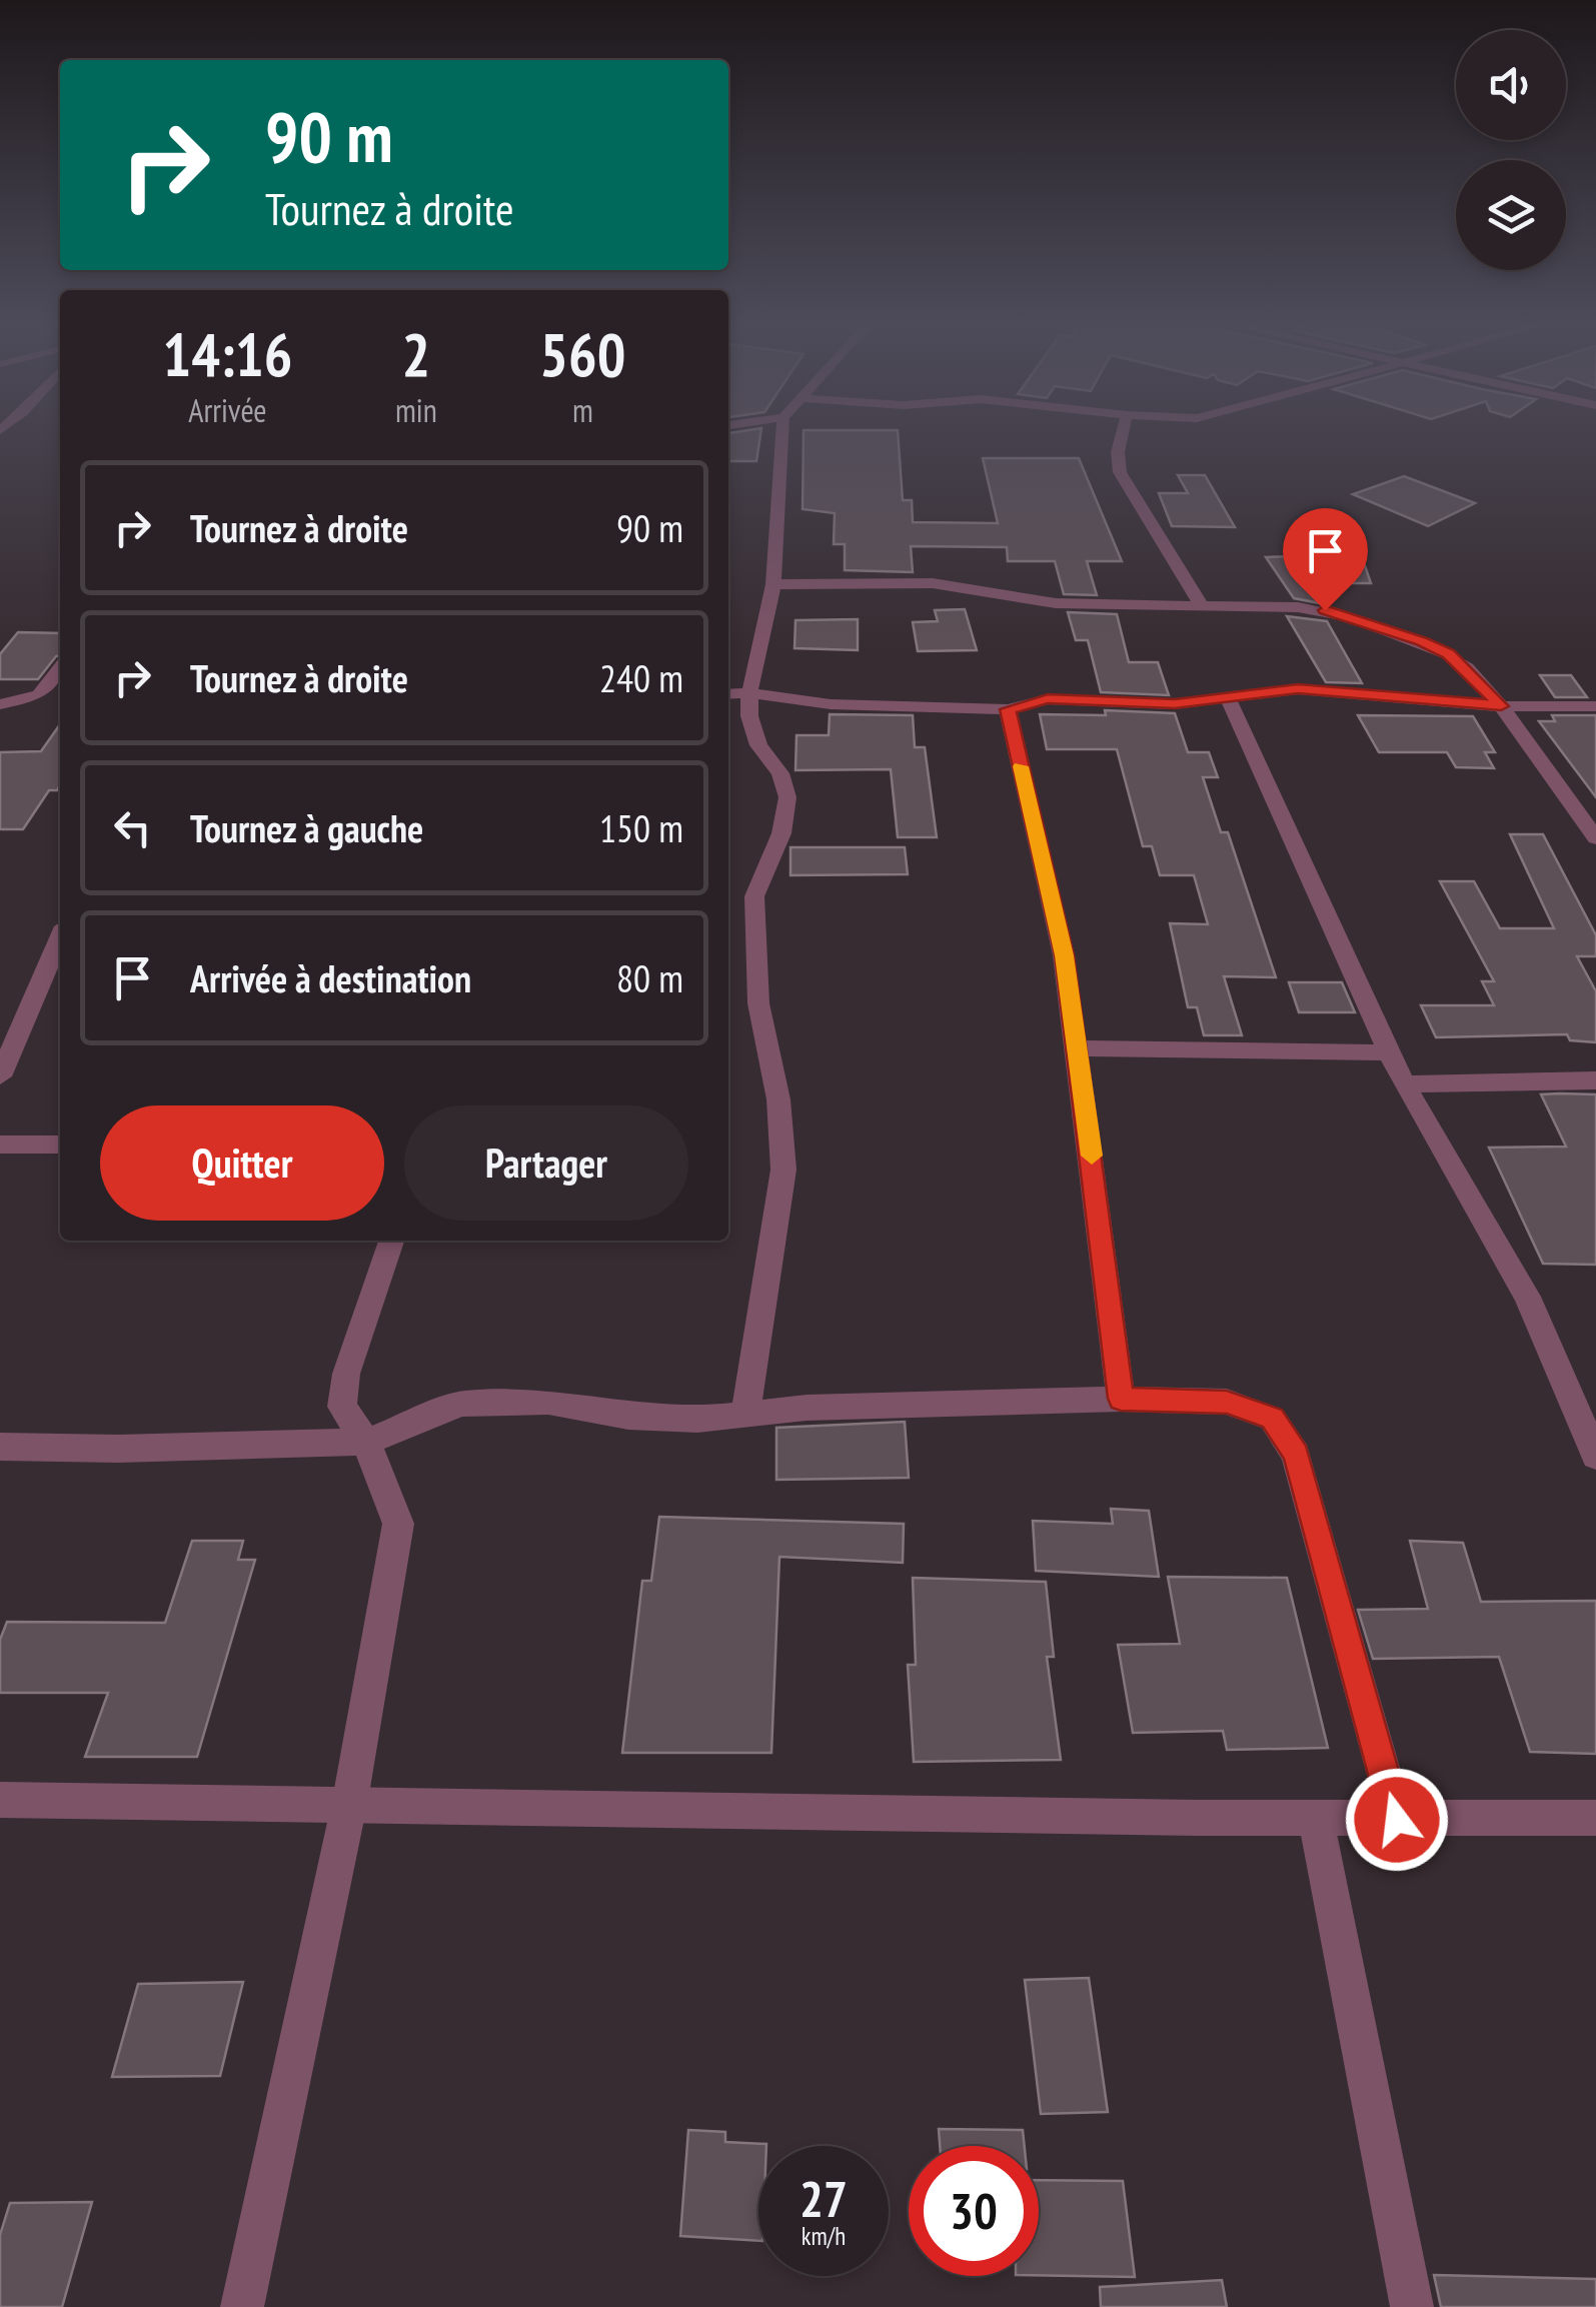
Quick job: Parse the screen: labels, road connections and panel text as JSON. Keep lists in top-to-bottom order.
{
  "page": {
    "turn": ["90 m", "Tournez à droite"],
    "eta": [
      "14:16",
      "Arrivée",
      "2",
      "min",
      "560",
      "m"
    ],
    "list": [
      {
        "name": "Tournez à droite",
        "value": "90 m"
      },
      {
        "name": "Tournez à droite",
        "value": "240 m"
      },
      {
        "name": "Tournez à gauche",
        "value": "150 m"
      },
      {
        "name": "Arrivée à destination",
        "value": "80 m"
      }
    ],
    "buttons": ["Quitter", "Partager"],
    "speed": "27 km/h",
    "limit": "30"
  }
}
